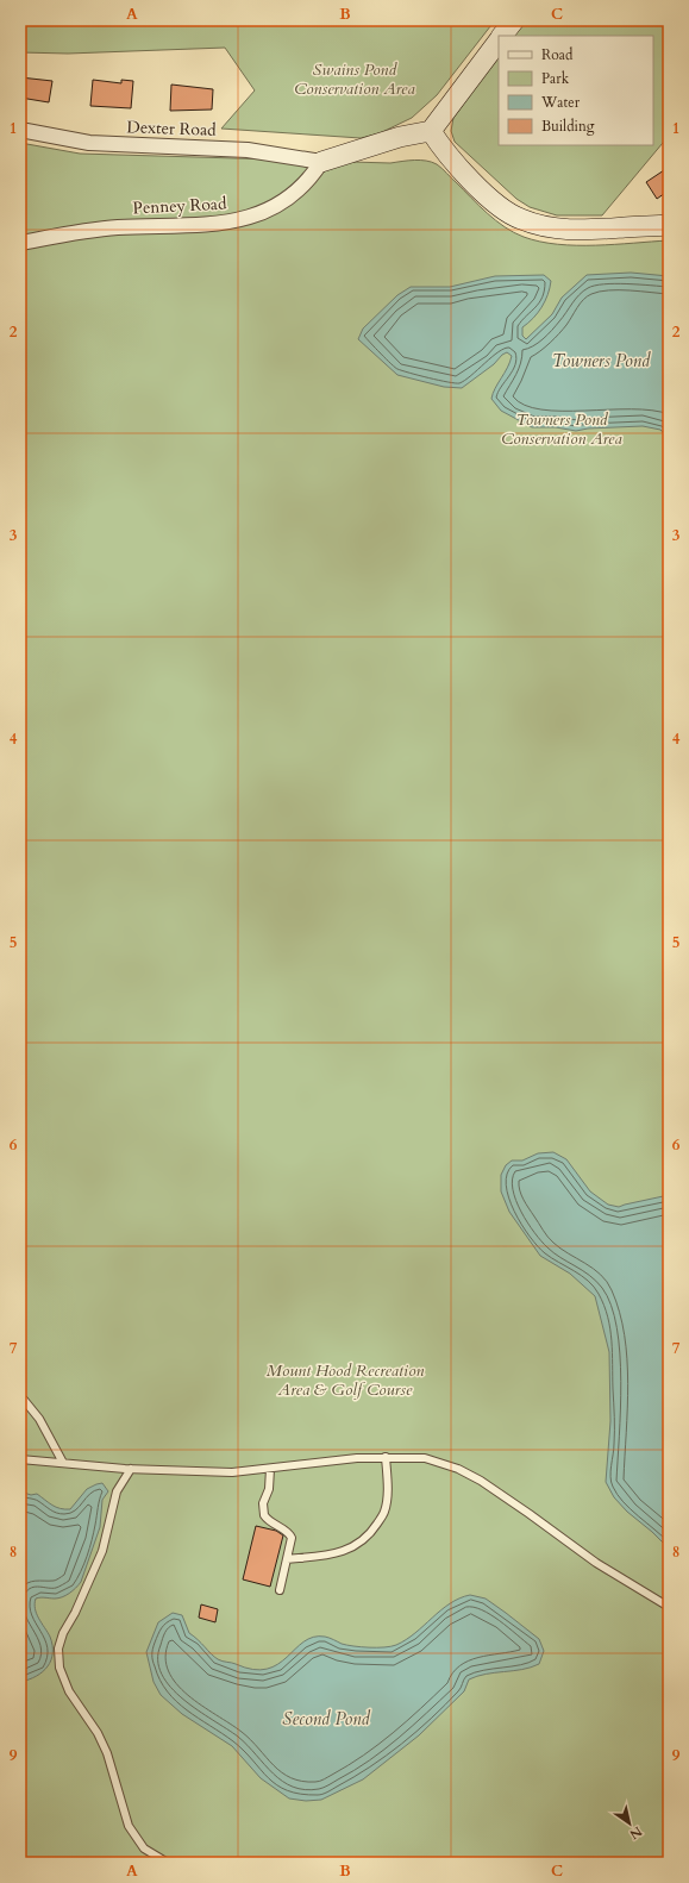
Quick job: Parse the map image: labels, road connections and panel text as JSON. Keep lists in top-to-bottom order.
{
  "streets": {
    "street": ["Dexter Road", "Penney Road"]
  },
  "crossings": [
    ["Dexter Road", "Penney Road"]
  ],
  "water": ["Towners Pond", "Second Pond"],
  "parks": ["Swains Pond Conservation Area", "Towners Pond Conservation Area", "Mount Hood Recreation Area & Golf Course"],
  "legend": [
    "Road",
    "Park",
    "Water",
    "Building"
  ],
  "north": "bottom right",
  "grid": {
    "columns": ["A", "B", "C"],
    "rows": [
      "1",
      "2",
      "3",
      "4",
      "5",
      "6",
      "7",
      "8",
      "9"
    ]
  }
}
